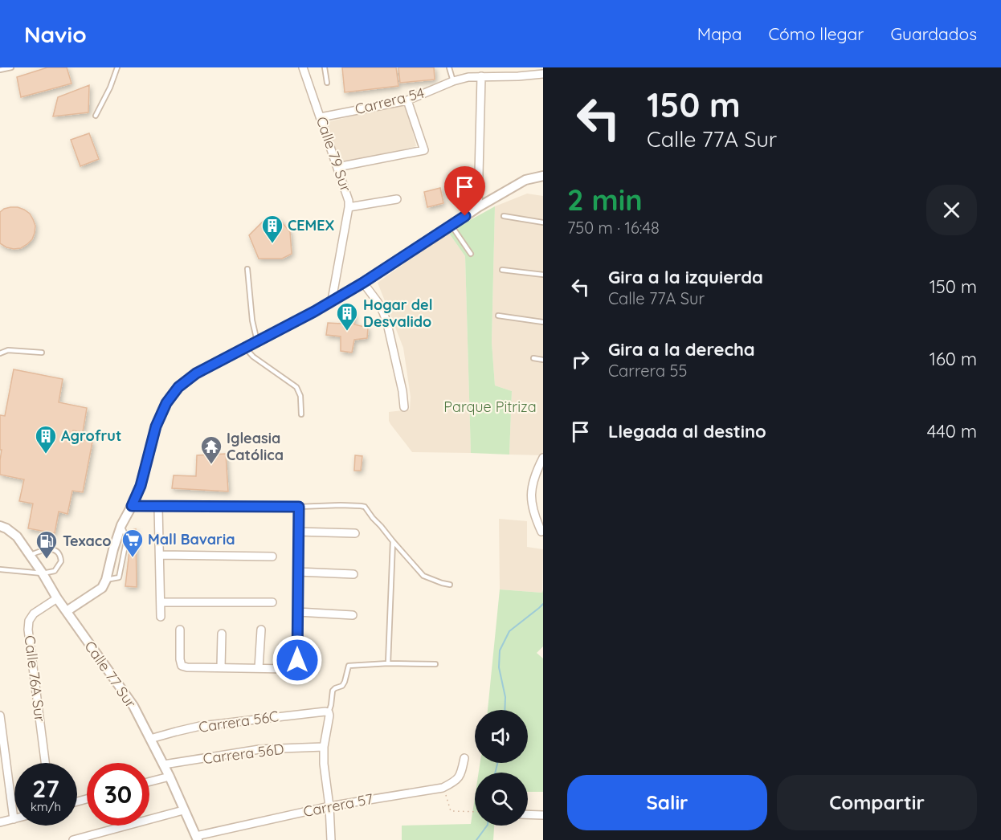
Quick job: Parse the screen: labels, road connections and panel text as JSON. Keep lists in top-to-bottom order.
{
  "streets": {
    "street": [
      "Carrera 54",
      "Calle 79 Sur",
      "Calle 77 Sur",
      "Calle 76A Sur",
      "Carrera 56C",
      "Carrera 56D",
      "Carrera 57"
    ]
  },
  "crossings": [
    ["Carrera 54", "Calle 79 Sur"],
    ["Calle 77 Sur", "Calle 76A Sur"],
    ["Calle 77 Sur", "Carrera 56C"],
    ["Calle 77 Sur", "Carrera 56D"],
    ["Calle 77 Sur", "Carrera 57"]
  ],
  "parks": ["Parque Pitriza"],
  "places": {
    "building": ["CEMEX", "Hogar del Desvalido", "Agrofrut"],
    "temple": ["Igleasia Católica"],
    "supermarket": ["Mall Bavaria"],
    "fuel station": ["Texaco"]
  },
  "page": {
    "header": "Navio",
    "nav": ["Mapa", "Cómo llegar", "Guardados"],
    "turn": ["150 m", "Calle 77A Sur"],
    "heading": ["2 min", "750 m · 16:48"],
    "list": [
      {
        "name": "Gira a la izquierda",
        "note": "Calle 77A Sur",
        "value": "150 m"
      },
      {
        "name": "Gira a la derecha",
        "note": "Carrera 55",
        "value": "160 m"
      },
      {
        "name": "Llegada al destino",
        "value": "440 m"
      }
    ],
    "speed": "27 km/h",
    "limit": "30",
    "buttons": ["Salir", "Compartir"]
  }
}
